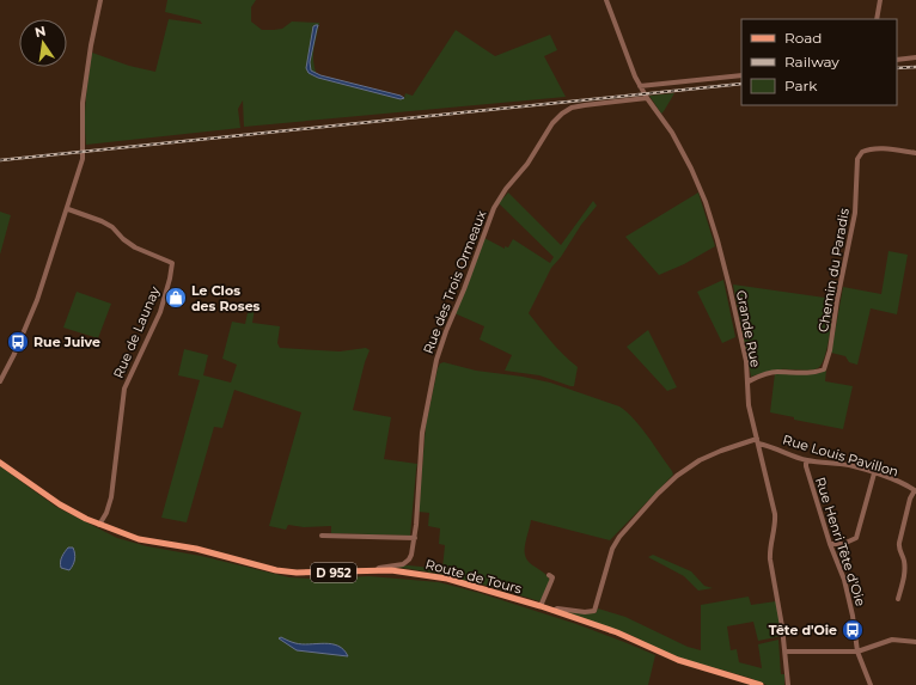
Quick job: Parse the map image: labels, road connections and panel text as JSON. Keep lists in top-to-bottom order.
{
  "streets": {
    "main road": ["D 952", "Route de Tours"],
    "street": [
      "Chemin du Paradis",
      "Rue des Trois Ormeaux",
      "Grande Rue",
      "Rue de Launay",
      "Rue Louis Pavillon",
      "Rue Henri Tête d'Oie"
    ]
  },
  "crossings": [
    ["Chemin du Paradis", "Grande Rue"],
    ["Rue des Trois Ormeaux", "Grande Rue"],
    ["Rue des Trois Ormeaux", "Route de Tours"],
    ["Grande Rue", "Rue Louis Pavillon"],
    ["Rue de Launay", "Route de Tours"],
    ["Rue Louis Pavillon", "Rue Henri Tête d'Oie"]
  ],
  "places": {
    "shop": ["Le Clos des Roses"],
    "bus stop": ["Rue Juive", "Tête d'Oie"]
  },
  "legend": ["Road", "Railway", "Park"],
  "north": "top"
}
